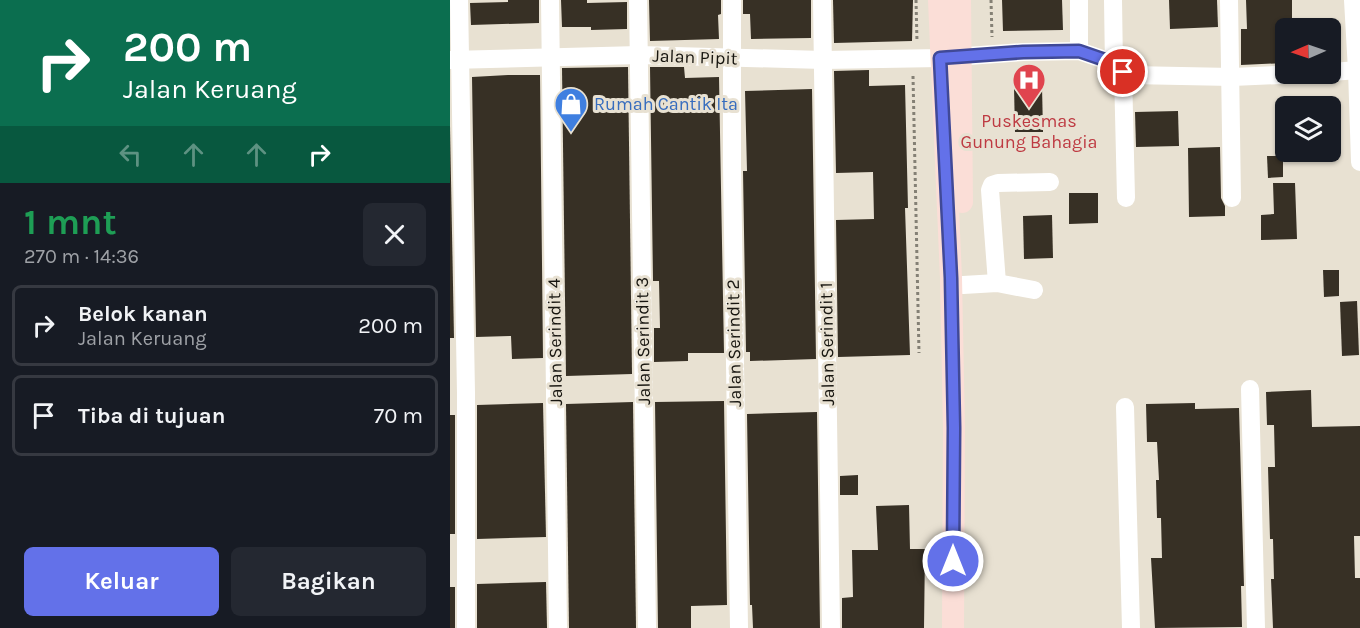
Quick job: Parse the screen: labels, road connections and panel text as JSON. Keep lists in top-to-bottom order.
{
  "streets": {
    "street": [
      "Jalan Pipit",
      "Jalan Serindit 3",
      "Jalan Serindit 4",
      "Jalan Serindit 2",
      "Jalan Serindit 1"
    ]
  },
  "crossings": [
    ["Jalan Pipit", "Jalan Serindit 3"],
    ["Jalan Pipit", "Jalan Serindit 4"],
    ["Jalan Pipit", "Jalan Serindit 2"],
    ["Jalan Pipit", "Jalan Serindit 1"]
  ],
  "places": {
    "hospital": ["Puskesmas Gunung Bahagia"],
    "shop": ["Rumah Cantik Ita"]
  },
  "north": "left",
  "page": {
    "turn": ["200 m", "Jalan Keruang"],
    "heading": ["1 mnt", "270 m · 14:36"],
    "list": [
      {
        "name": "Belok kanan",
        "note": "Jalan Keruang",
        "value": "200 m"
      },
      {
        "name": "Tiba di tujuan",
        "value": "70 m"
      }
    ],
    "buttons": ["Keluar", "Bagikan"]
  }
}
